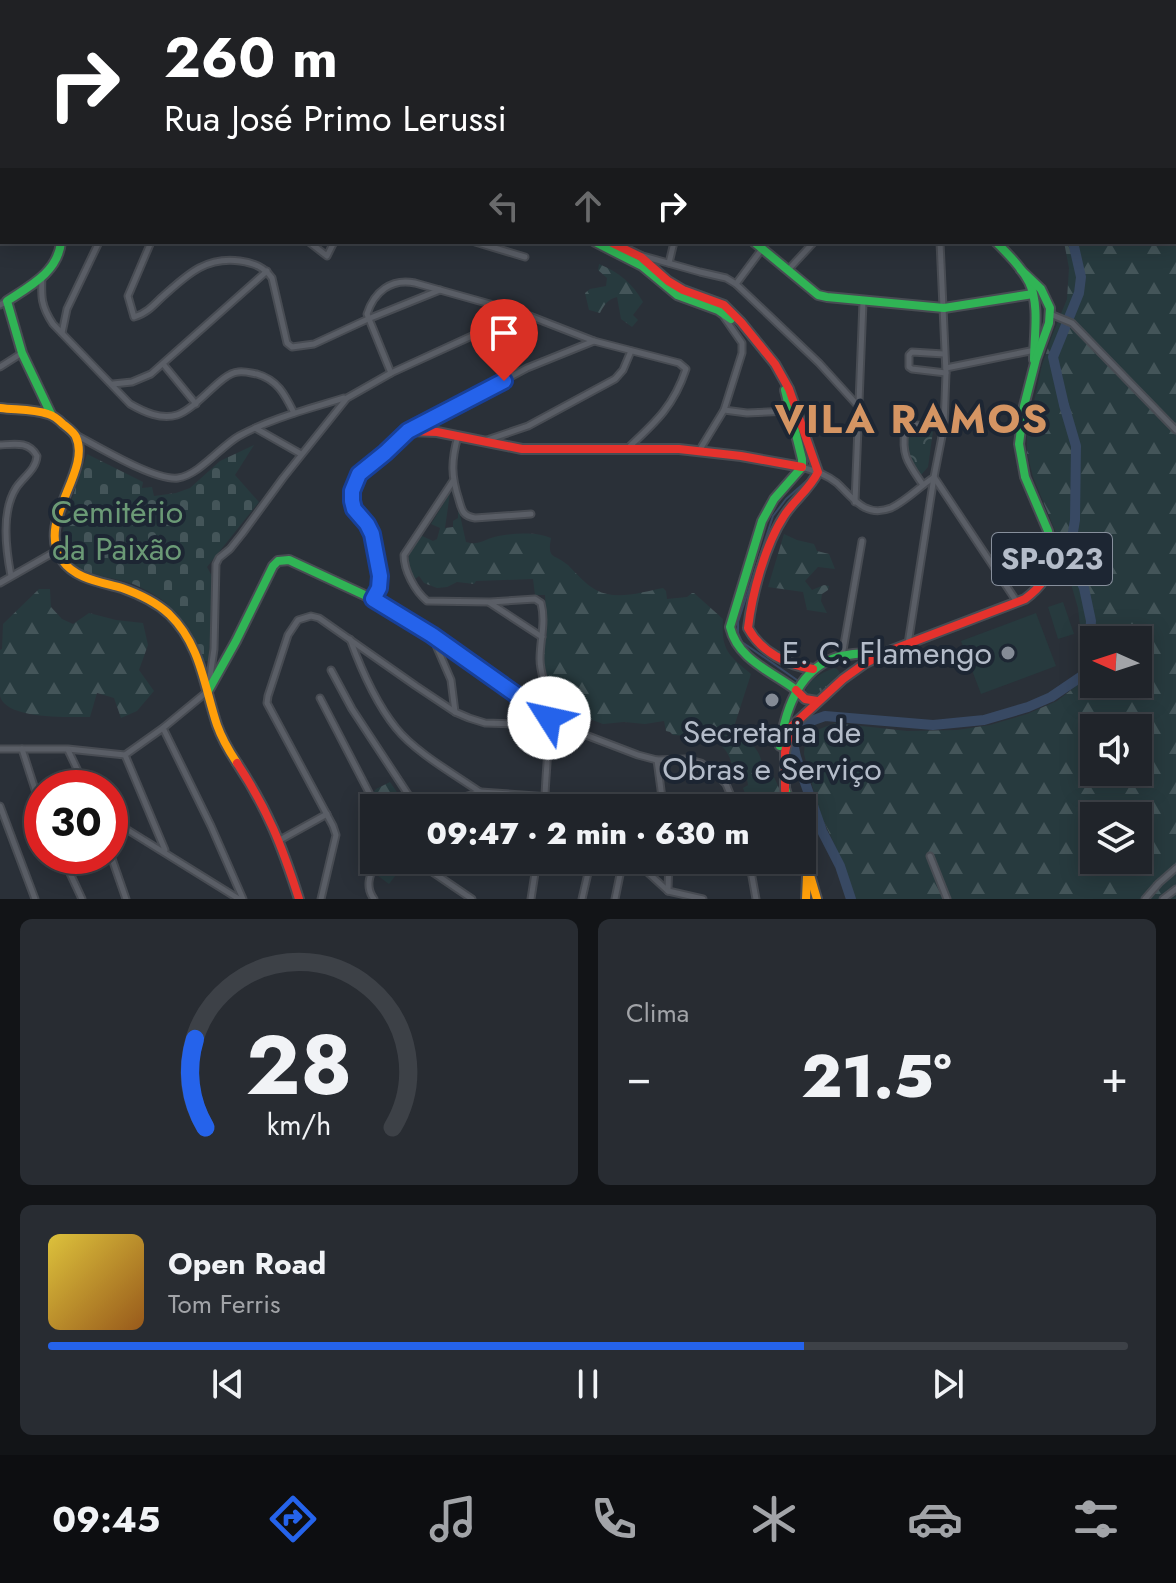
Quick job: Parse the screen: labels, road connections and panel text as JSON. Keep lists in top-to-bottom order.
{
  "streets": {
    "street": ["SP-023"]
  },
  "districts": ["VILA RAMOS"],
  "parks": ["Cemitério da Paixão"],
  "places": ["E. C. Flamengo", "Secretaria de Obras e Serviço"],
  "north": "left",
  "page": {
    "turn": ["260 m", "Rua José Primo Lerussi"],
    "limit": "30",
    "trip": "09:47 · 2 min · 630 m",
    "tile": "Clima",
    "heat": ["−", "21.5°", "+"],
    "song": ["Open Road", "Tom Ferris"],
    "tabs": "09:45",
    "gauge": ["28", "km/h"]
  }
}
